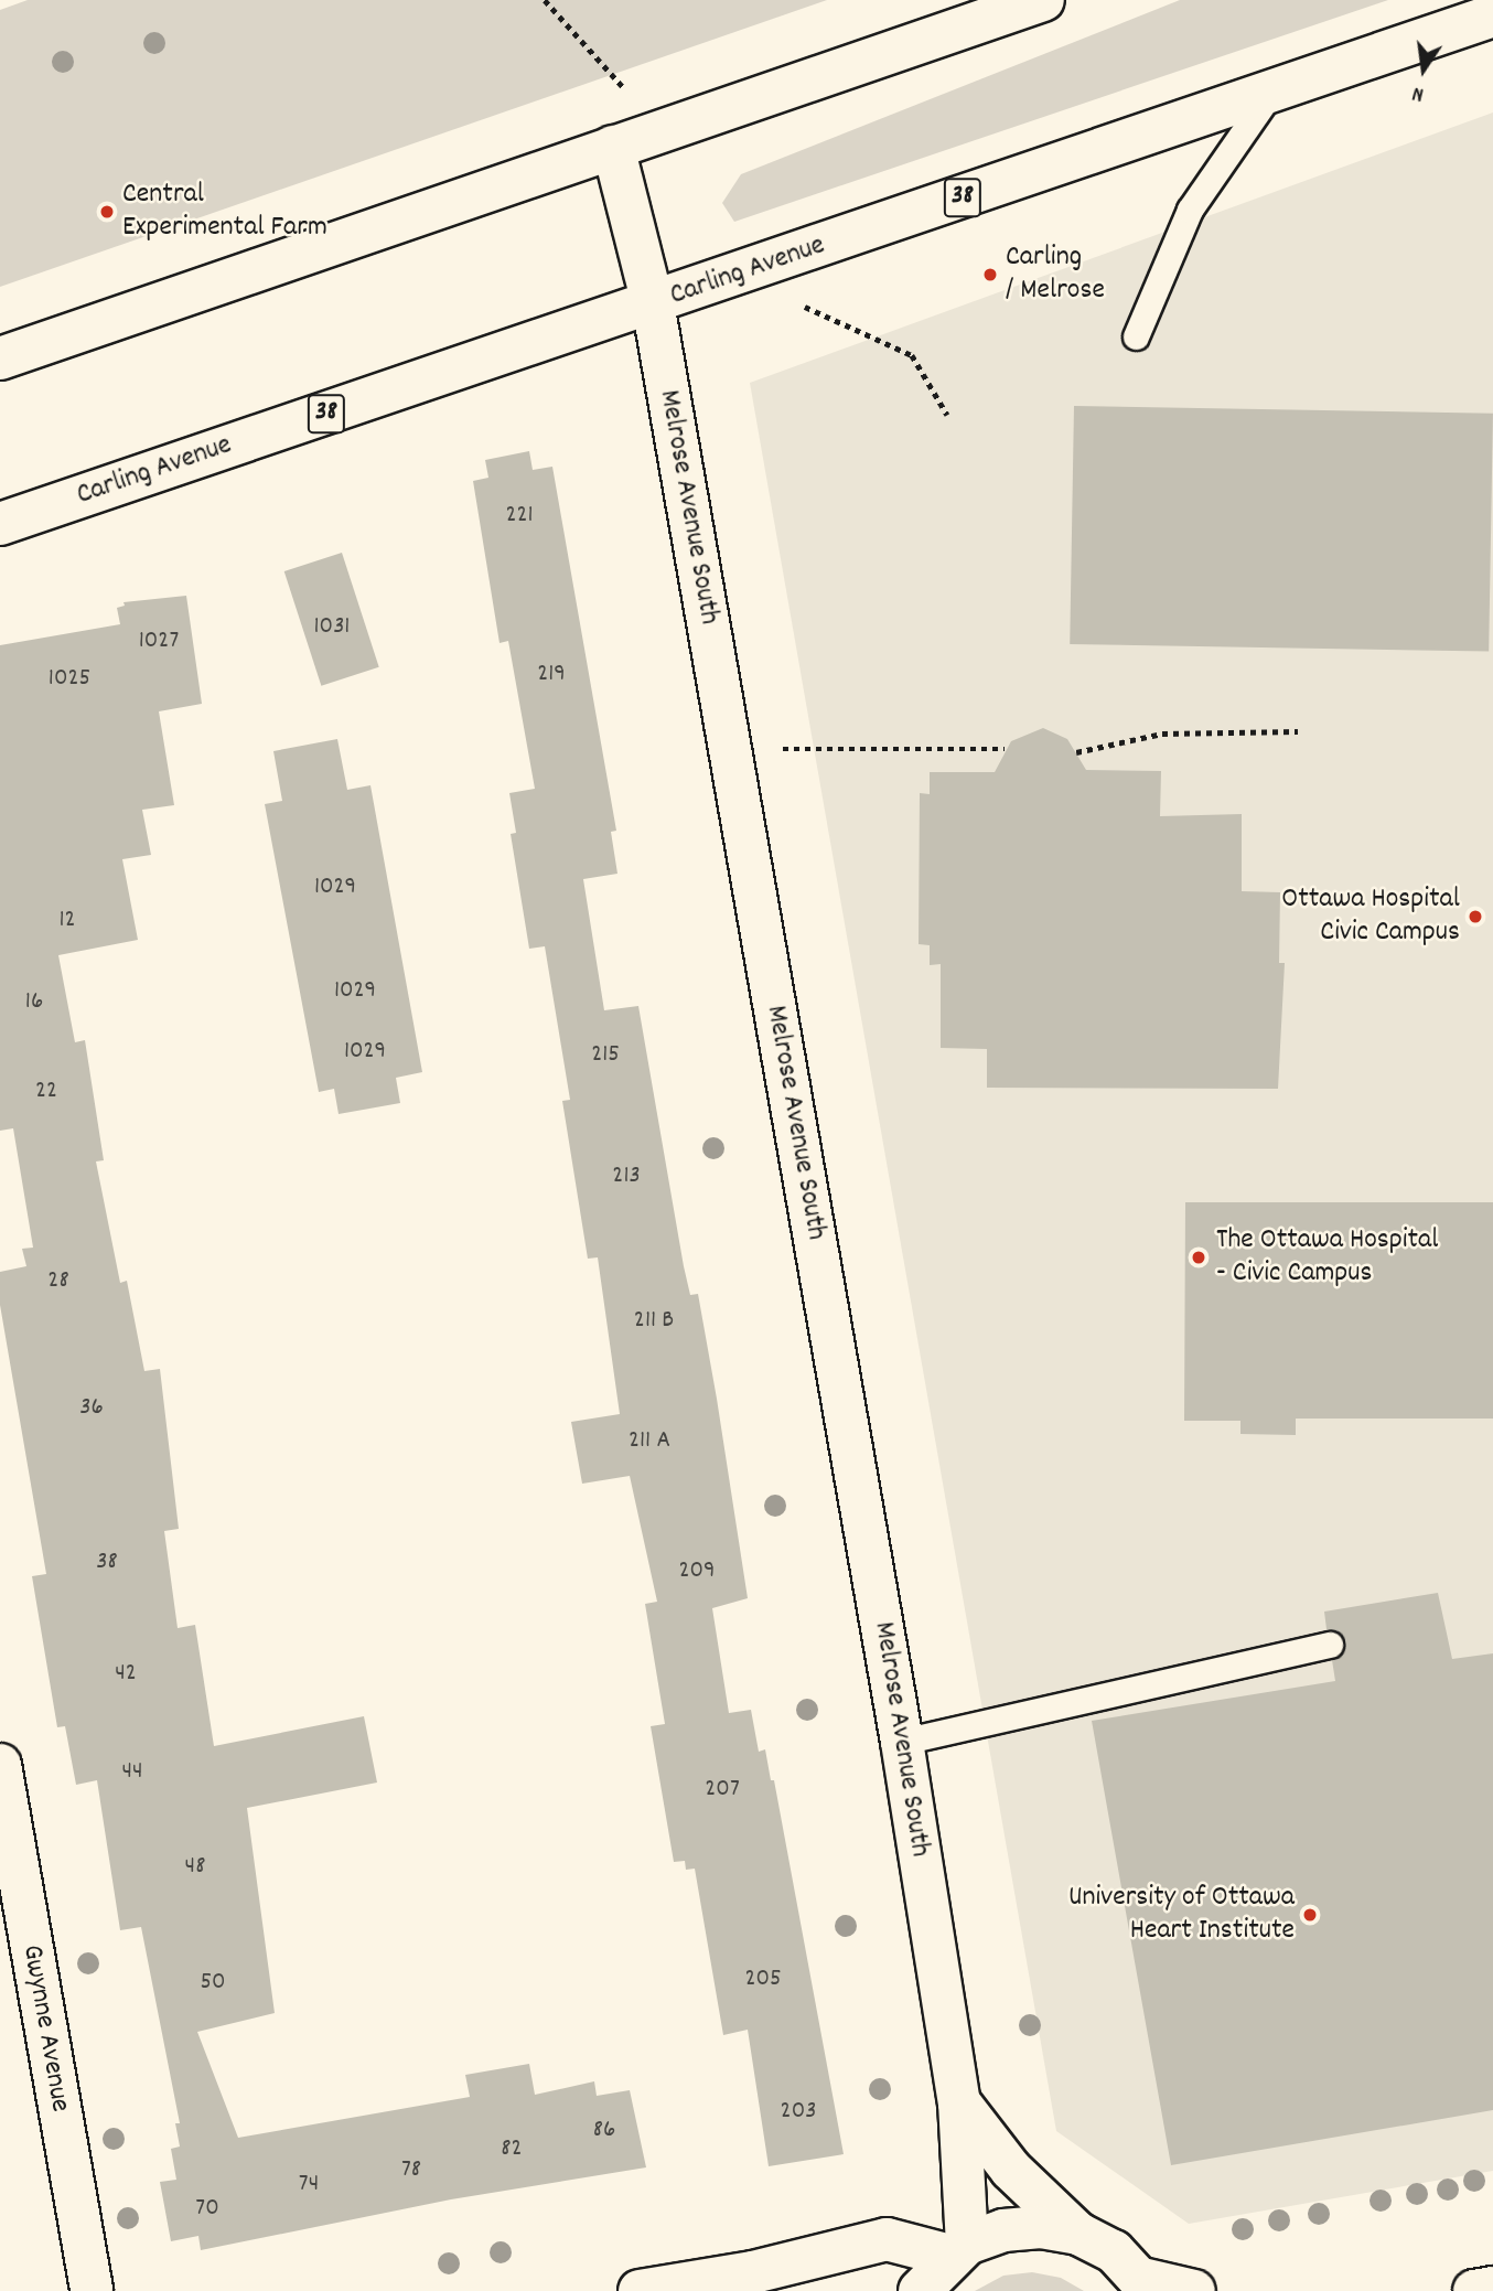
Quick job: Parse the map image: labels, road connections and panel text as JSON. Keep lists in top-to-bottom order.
{
  "streets": {
    "street": [
      "38",
      "Carling Avenue",
      "Melrose Avenue South",
      "Gwynne Avenue"
    ]
  },
  "crossings": [
    ["Carling Avenue", "Melrose Avenue South"]
  ],
  "places": [
    "Central Experimental Farm",
    "Carling / Melrose",
    "Ottawa Hospital Civic Campus",
    "The Ottawa Hospital - Civic Campus",
    "University of Ottawa Heart Institute"
  ],
  "house_numbers": [
    "221",
    "1031",
    "1027",
    "219",
    "1025",
    "1029",
    "12",
    "1029",
    "16",
    "1029",
    "215",
    "22",
    "213",
    "28",
    "211 B",
    "36",
    "211 A",
    "38",
    "209",
    "42",
    "44",
    "207",
    "48",
    "205",
    "50",
    "203",
    "86",
    "82",
    "78",
    "74",
    "70"
  ],
  "north": "bottom"
}
